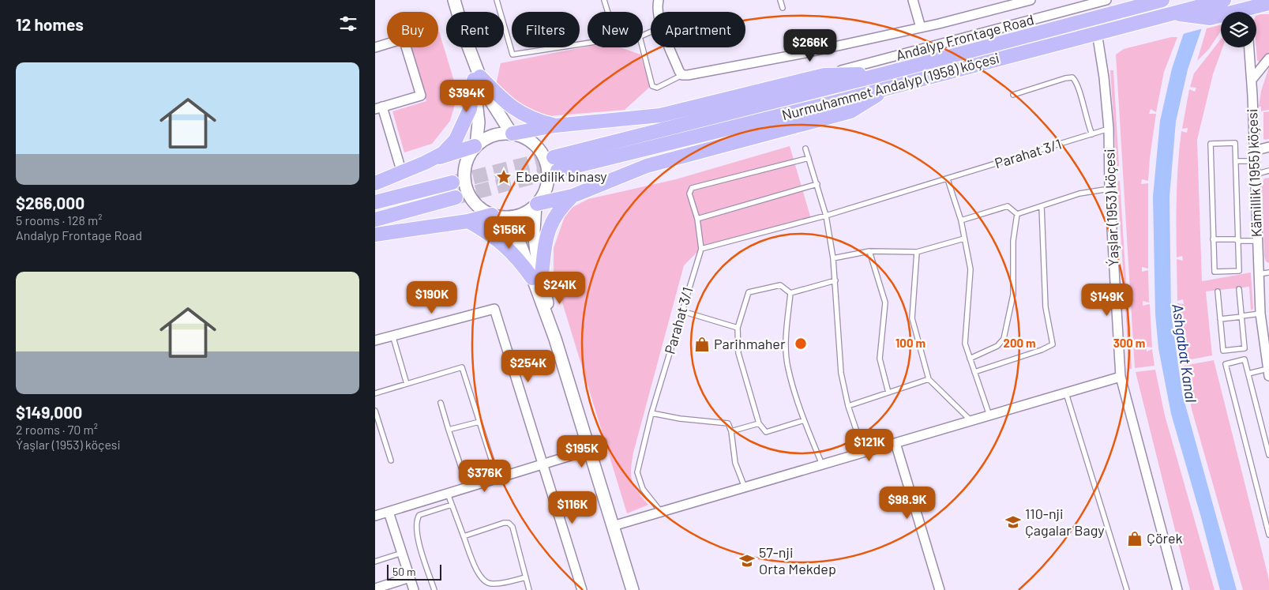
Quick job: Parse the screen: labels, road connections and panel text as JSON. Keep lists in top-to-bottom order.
{
  "streets": {
    "main road": ["Nurmuhammet Andalyp (1958) köçesi"],
    "street": ["Andalyp Frontage Road", "Kämillik (1955) köçesi", "Ýaşlar (1953) köçesi"],
    "lane": ["Parahat 3/1"]
  },
  "crossings": [
    ["Andalyp Frontage Road", "Nurmuhammet Andalyp (1958) köçesi"],
    ["Nurmuhammet Andalyp (1958) köçesi", "Ýaşlar (1953) köçesi"],
    ["Parahat 3/1", "Ýaşlar (1953) köçesi"]
  ],
  "water": ["Ashgabat Kanal"],
  "places": {
    "place": ["Ebedilik binasy"],
    "shop": ["Parihmaher", "Çörek"],
    "school or university": ["110-nji Çagalar Bagy", "57-nji Orta Mekdep"]
  },
  "scale_bar": "50 m",
  "page": {
    "heading": "12 homes",
    "chip": [
      "Buy",
      "Rent",
      "Filters",
      "New",
      "Apartment"
    ],
    "price": [
      "$266K",
      "$394K",
      "$156K",
      "$241K",
      "$190K",
      "$149K",
      "$254K",
      "$121K",
      "$195K",
      "$376K",
      "$98.9K",
      "$116K"
    ],
    "list": [
      {
        "name": "$266,000",
        "note": "5 rooms · 128 m² · Andalyp Frontage Road"
      },
      {
        "name": "$149,000",
        "note": "2 rooms · 70 m² · Ýaşlar (1953) köçesi"
      }
    ],
    "scale": "50 m"
  },
  "rings": ["100 m", "200 m", "300 m"]
}
